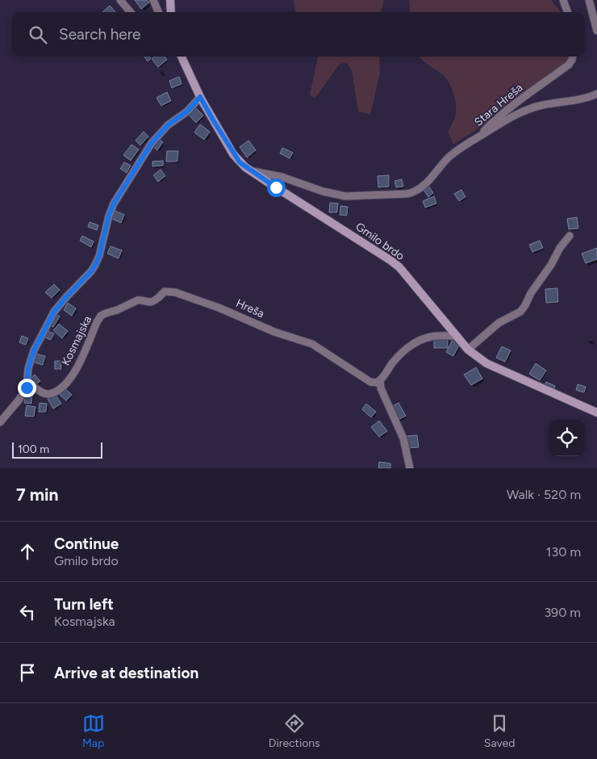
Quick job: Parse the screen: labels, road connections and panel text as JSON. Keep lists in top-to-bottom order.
{
  "streets": {
    "main road": ["Gmilo brdo"],
    "street": ["Stara Hreša", "Hreša", "Kosmajska"]
  },
  "crossings": [
    ["Hreša", "Kosmajska"]
  ],
  "scale_bar": "100 m",
  "page": {
    "search": "Search here",
    "scale": "100 m",
    "heading": ["7 min", "Walk · 520 m"],
    "list": [
      ["Continue", "Gmilo brdo", "130 m"],
      ["Turn left", "Kosmajska", "390 m"],
      "Arrive at destination"
    ],
    "nav": ["Map", "Directions", "Saved"]
  }
}
